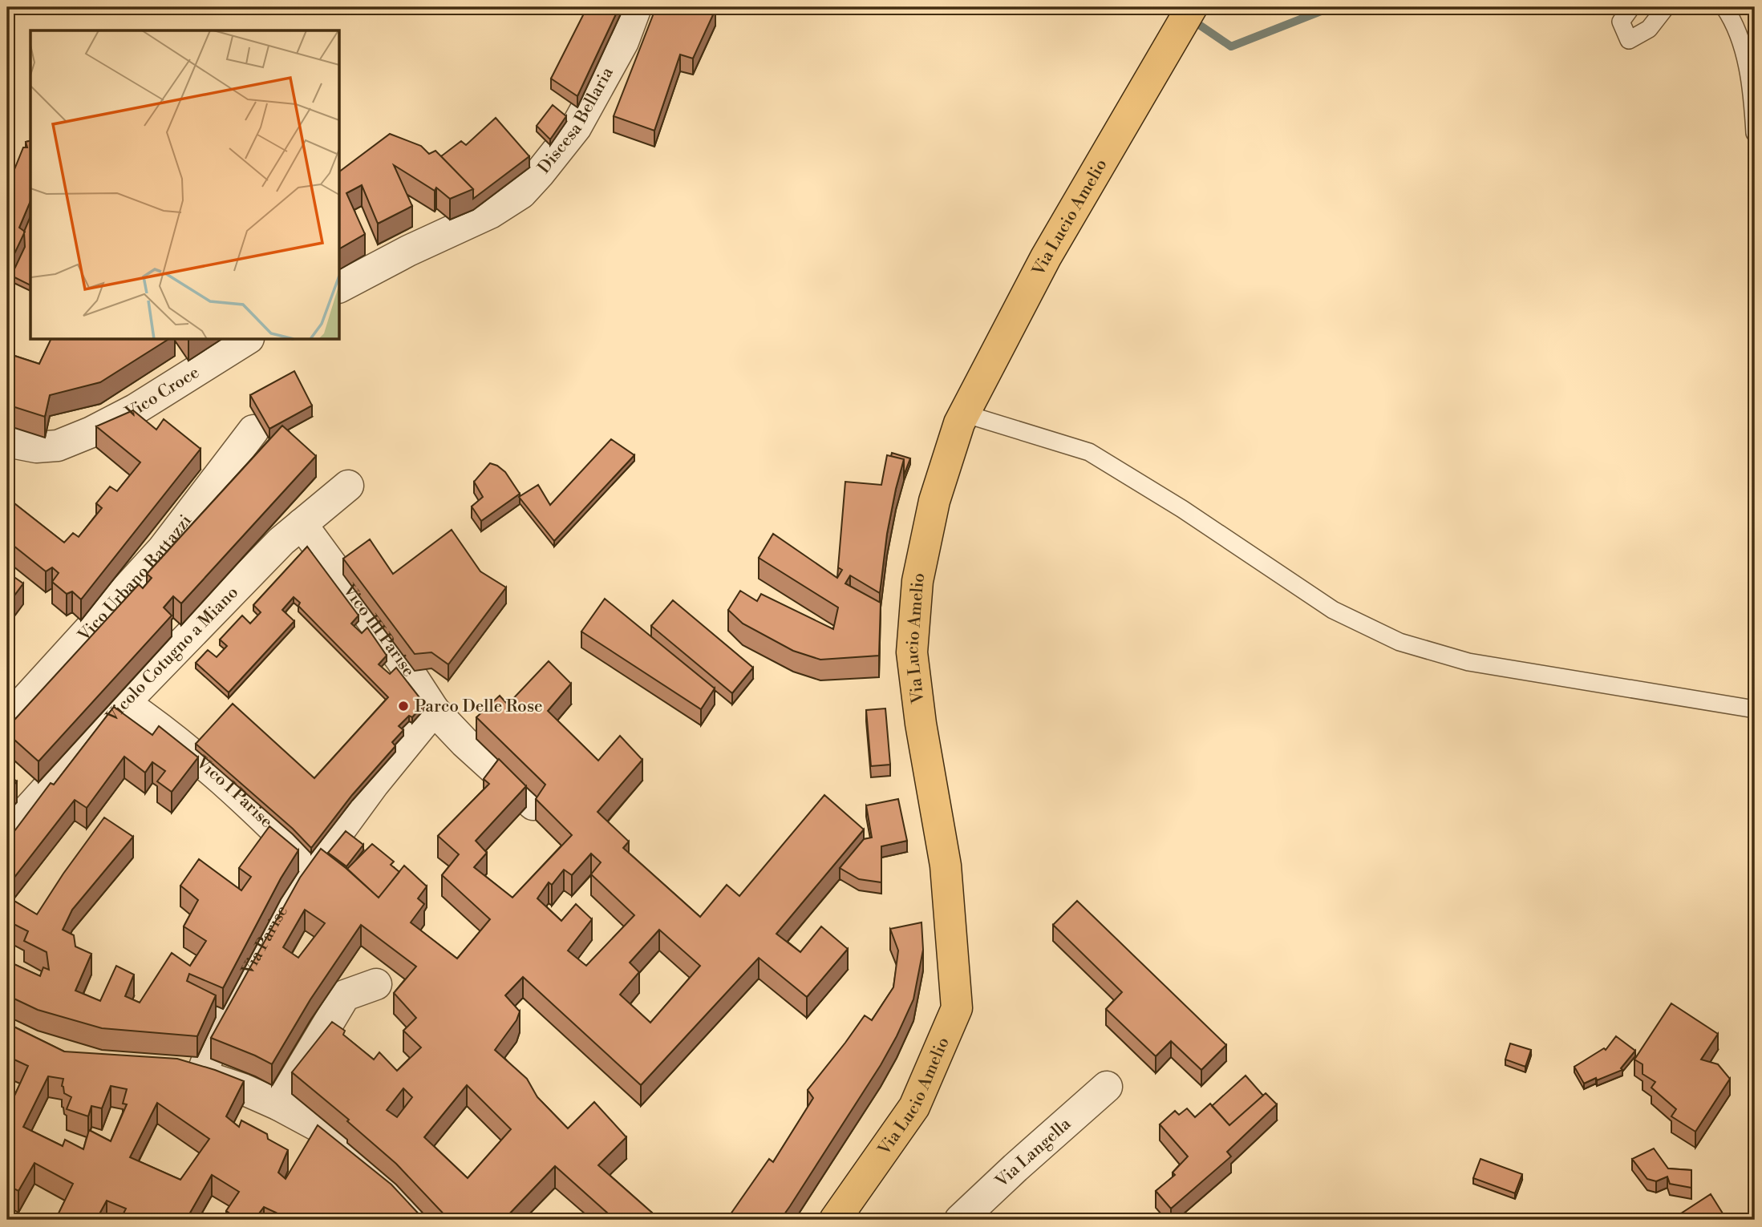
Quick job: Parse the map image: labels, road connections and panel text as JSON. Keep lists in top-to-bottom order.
{
  "streets": {
    "main road": ["Via Lucio Amelio"],
    "street": [
      "Discesa Bellaria",
      "Vico Croce",
      "Vico Urbano Rattazzi",
      "Vico III Parise",
      "Vicolo Cotugno a Miano",
      "Vico I Parise",
      "Via Parise",
      "Via Langella"
    ]
  },
  "crossings": [
    ["Vico III Parise", "Vicolo Cotugno a Miano"],
    ["Vico III Parise", "Via Parise"],
    ["Vicolo Cotugno a Miano", "Vico I Parise"],
    ["Vico I Parise", "Via Parise"]
  ],
  "places": ["Parco Delle Rose"]
}
